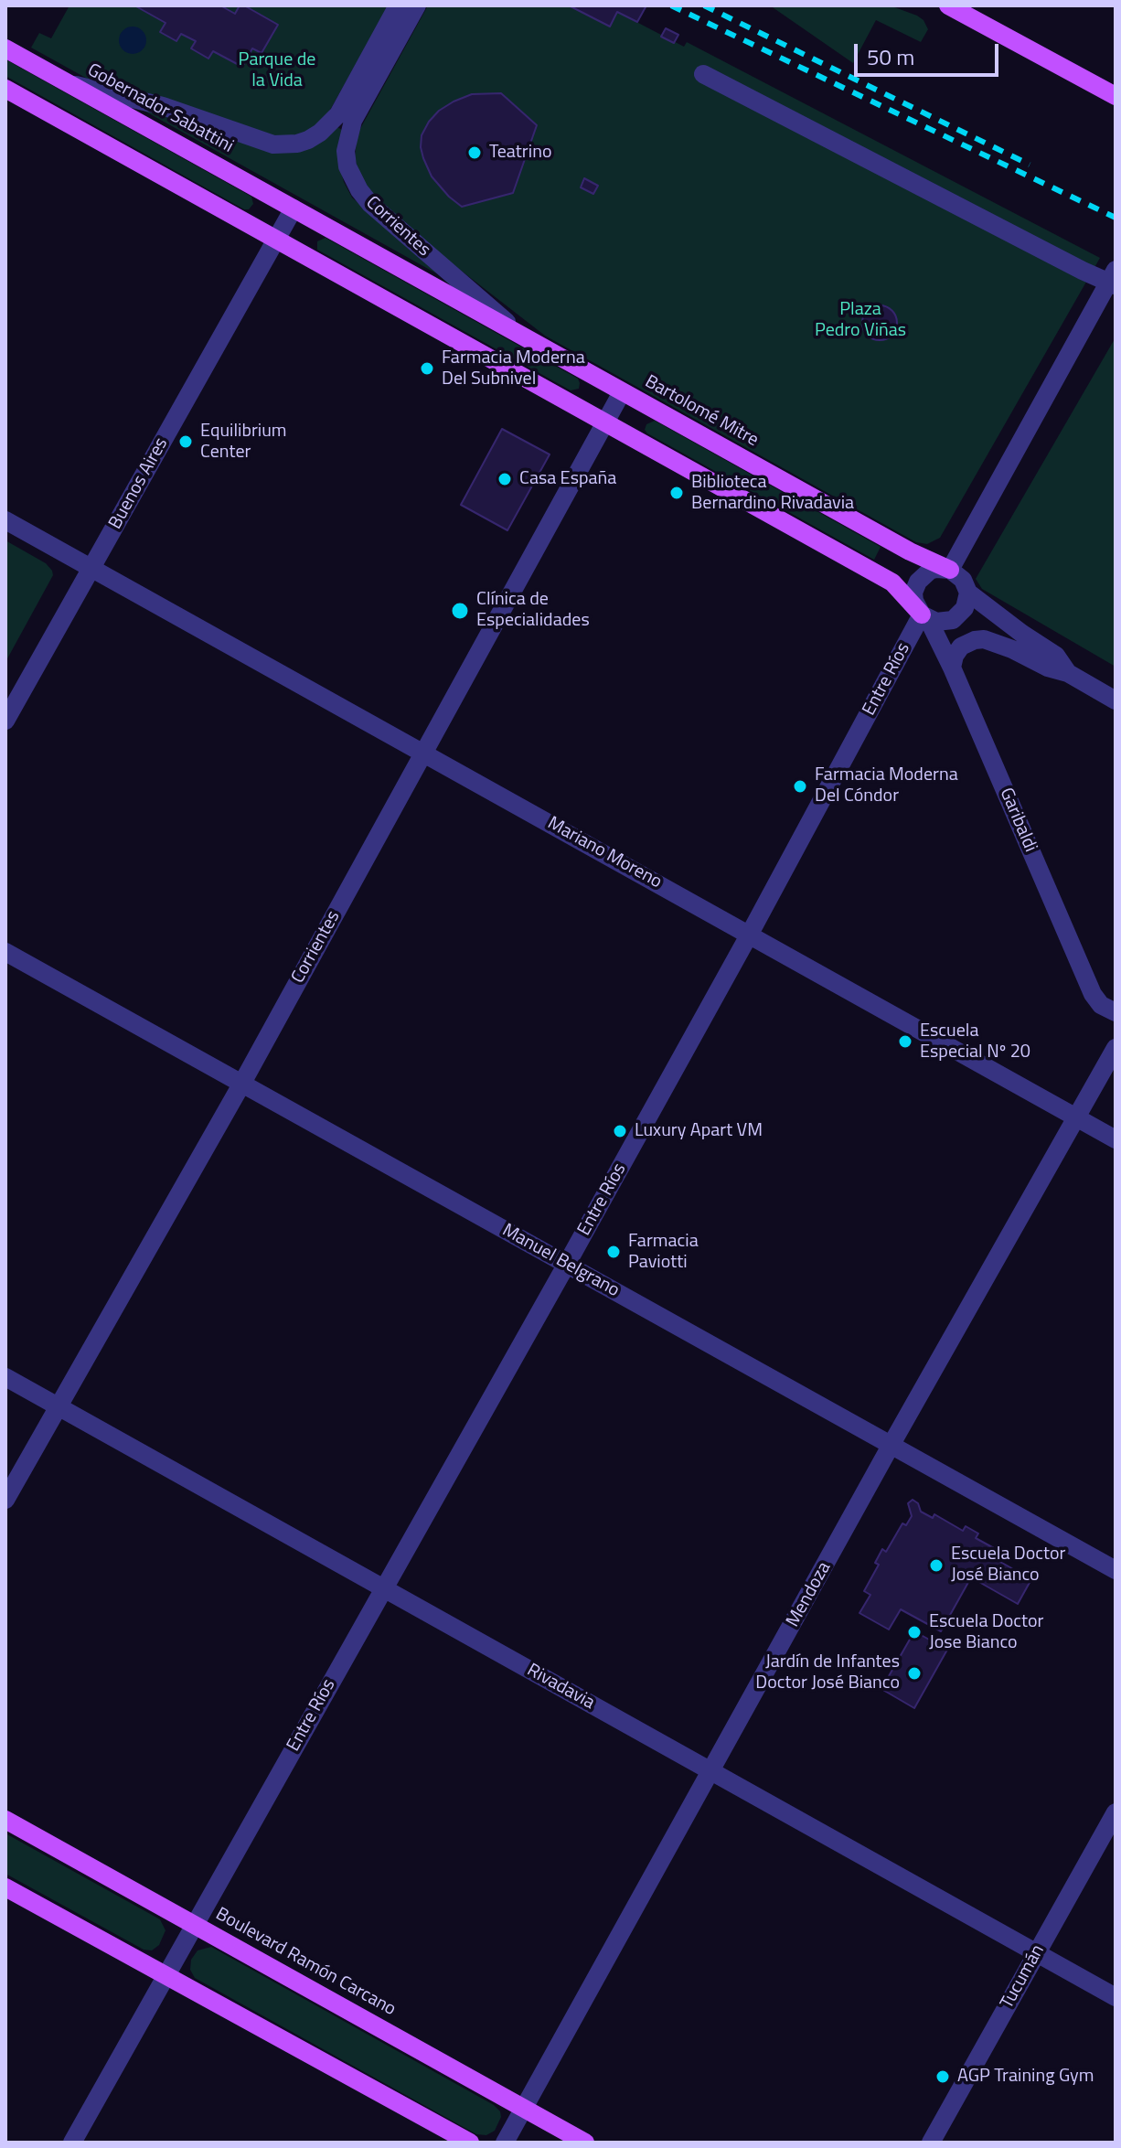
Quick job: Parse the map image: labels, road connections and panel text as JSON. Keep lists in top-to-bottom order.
{
  "streets": {
    "main road": ["Gobernador Sabattini", "Bartolomé Mitre", "Boulevard Ramón Carcano"],
    "street": [
      "Corrientes",
      "Buenos Aires",
      "Entre Ríos",
      "Garibaldi",
      "Mariano Moreno",
      "Manuel Belgrano",
      "Mendoza",
      "Rivadavia",
      "Tucumán"
    ]
  },
  "crossings": [
    ["Gobernador Sabattini", "Bartolomé Mitre"],
    ["Gobernador Sabattini", "Buenos Aires"],
    ["Corrientes", "Bartolomé Mitre"],
    ["Corrientes", "Mariano Moreno"],
    ["Corrientes", "Manuel Belgrano"],
    ["Corrientes", "Rivadavia"],
    ["Bartolomé Mitre", "Buenos Aires"],
    ["Bartolomé Mitre", "Entre Ríos"],
    ["Bartolomé Mitre", "Garibaldi"],
    ["Buenos Aires", "Mariano Moreno"],
    ["Entre Ríos", "Garibaldi"],
    ["Entre Ríos", "Mariano Moreno"],
    ["Entre Ríos", "Manuel Belgrano"],
    ["Entre Ríos", "Rivadavia"],
    ["Entre Ríos", "Boulevard Ramón Carcano"],
    ["Mariano Moreno", "Mendoza"],
    ["Manuel Belgrano", "Mendoza"],
    ["Mendoza", "Rivadavia"],
    ["Mendoza", "Boulevard Ramón Carcano"],
    ["Rivadavia", "Tucumán"]
  ],
  "parks": ["Parque de la Vida", "Plaza Pedro Viñas"],
  "places": [
    "Teatrino",
    "Farmacia Moderna Del Subnivel",
    "Equilibrium Center",
    "Casa España",
    "Biblioteca Bernardino Rivadavia",
    "Clínica de Especialidades",
    "Farmacia Moderna Del Cóndor",
    "Escuela Especial Nº 20",
    "Luxury Apart VM",
    "Farmacia Paviotti",
    "Escuela Doctor José Bianco",
    "Escuela Doctor Jose Bianco",
    "Jardín de Infantes Doctor José Bianco",
    "AGP Training Gym"
  ],
  "scale_bar": "50 m"
}
